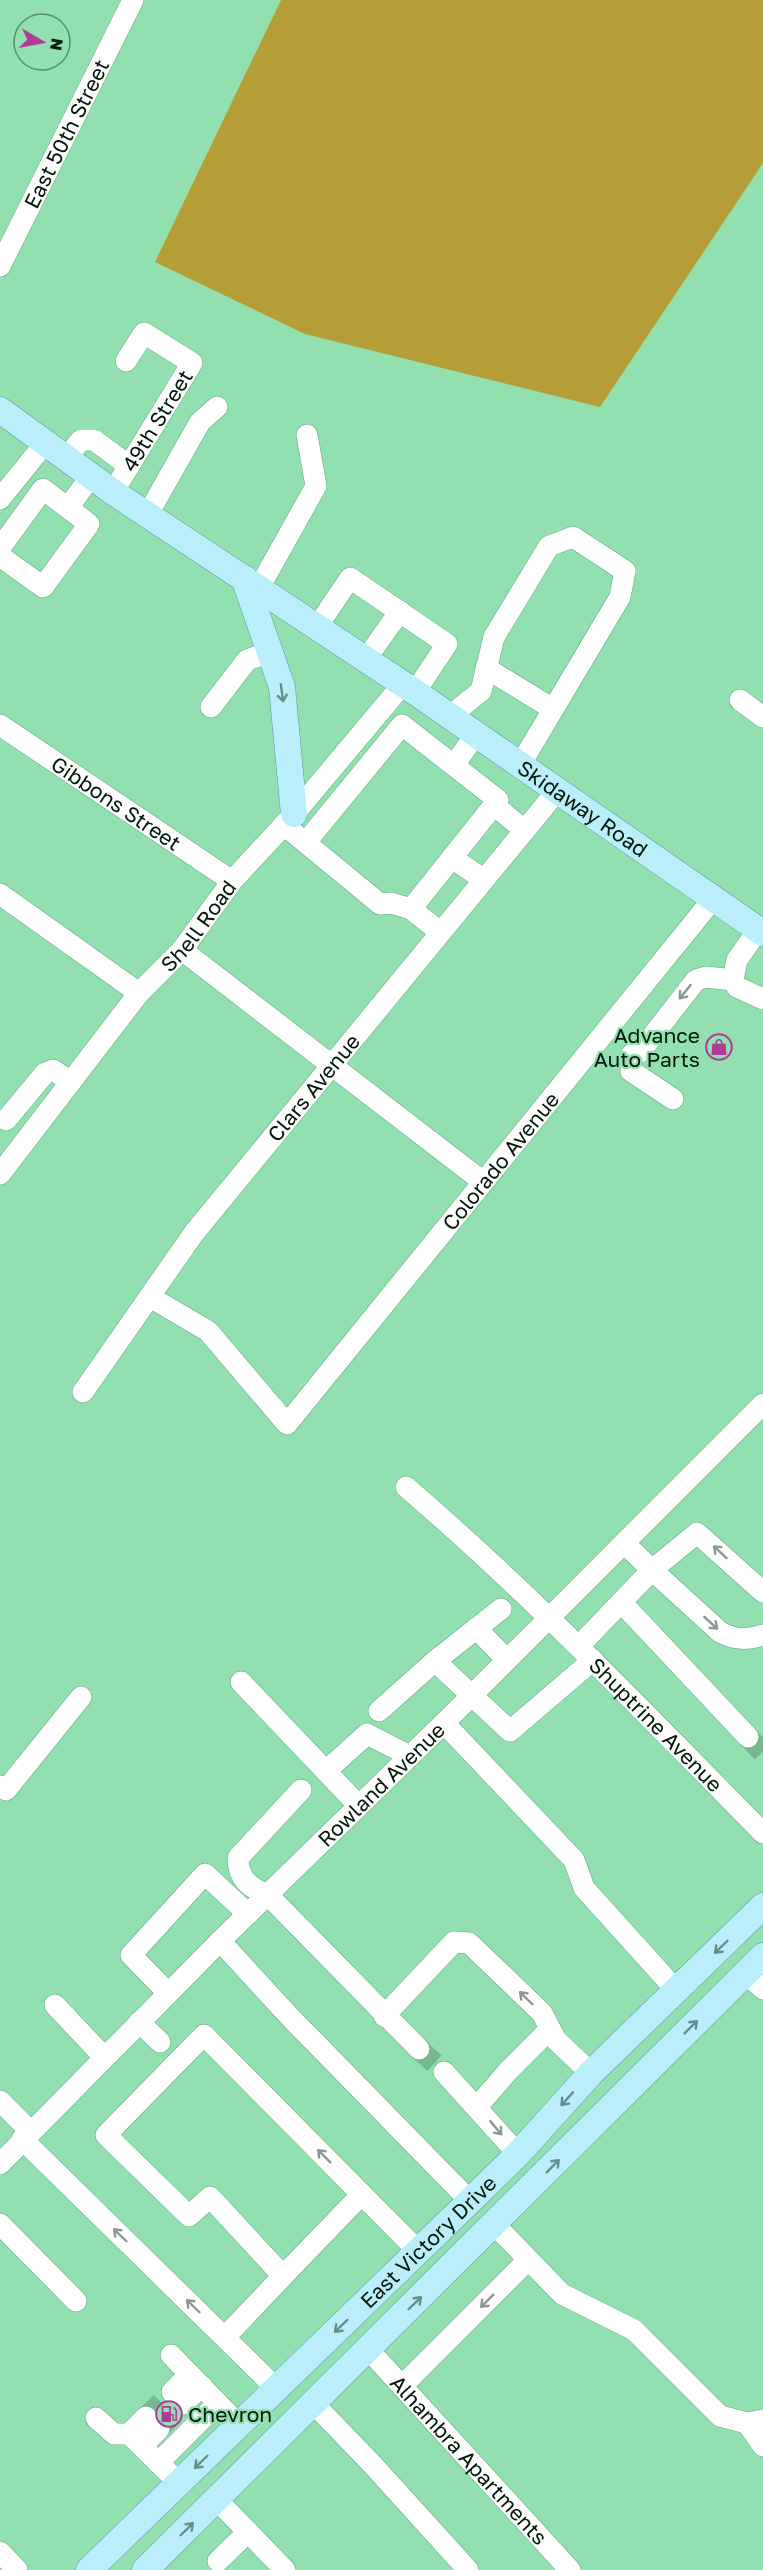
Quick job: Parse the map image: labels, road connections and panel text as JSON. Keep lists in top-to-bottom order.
{
  "streets": {
    "main road": ["Skidaway Road", "East Victory Drive"],
    "street": [
      "East 50th Street",
      "49th Street",
      "Gibbons Street",
      "Shell Road",
      "Clars Avenue",
      "Colorado Avenue",
      "Shuptrine Avenue",
      "Rowland Avenue",
      "Alhambra Apartments"
    ]
  },
  "crossings": [
    ["49th Street", "Skidaway Road"],
    ["Gibbons Street", "Shell Road"],
    ["Skidaway Road", "Shell Road"],
    ["Skidaway Road", "Clars Avenue"],
    ["Skidaway Road", "Colorado Avenue"],
    ["Clars Avenue", "Colorado Avenue"],
    ["Shuptrine Avenue", "Rowland Avenue"],
    ["East Victory Drive", "Alhambra Apartments"]
  ],
  "places": {
    "shop": ["Advance Auto Parts"],
    "fuel station": ["Chevron"]
  },
  "north": "right"
}
